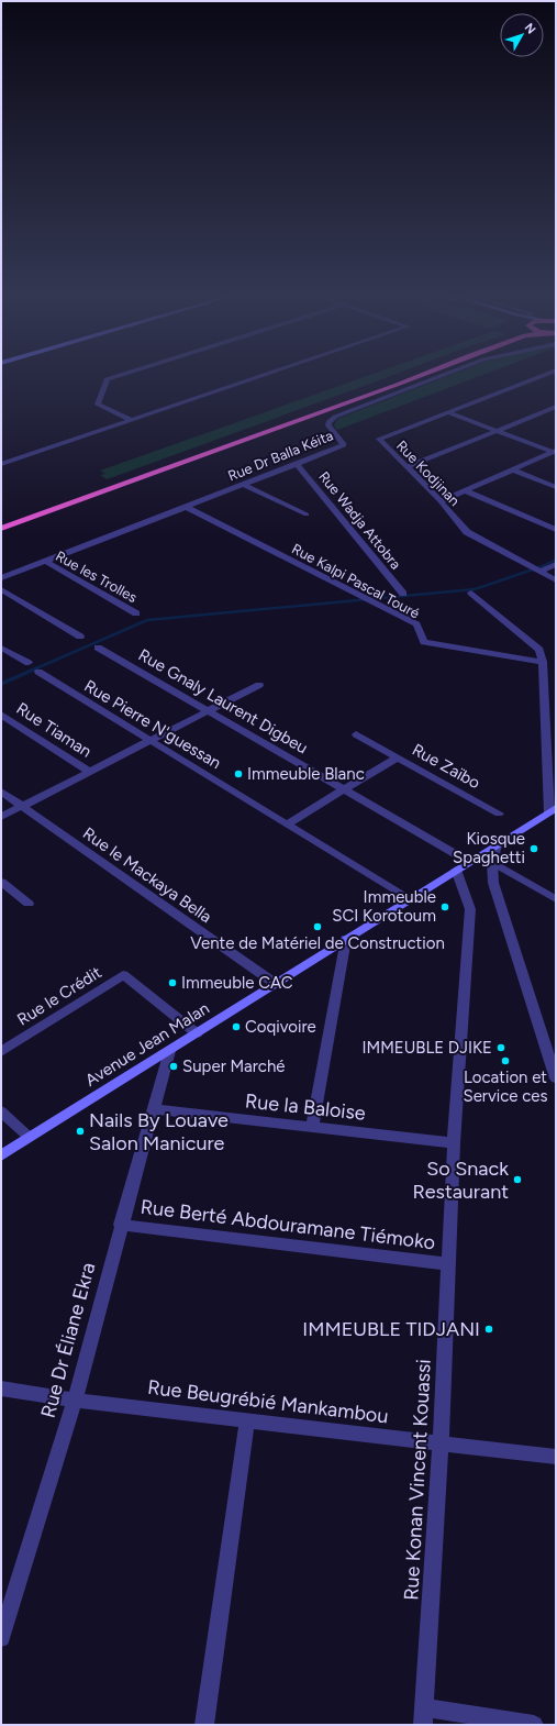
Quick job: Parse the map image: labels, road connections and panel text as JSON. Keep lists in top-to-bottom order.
{
  "streets": {
    "main road": ["Avenue Jean Malan"],
    "street": [
      "Rue Dr Balla Kéita",
      "Rue Kodjinan",
      "Rue Wadja Attobra",
      "Rue les Trolles",
      "Rue Kalpi Pascal Touré",
      "Rue Gnaly Laurent Digbeu",
      "Rue Pierre N'guessan",
      "Rue Tiaman",
      "Rue Zaïbo",
      "Rue le Mackaya Bella",
      "Rue le Crédit",
      "Rue la Baloise",
      "Rue Berté Abdouramane Tiémoko",
      "Rue Dr Éliane Ekra",
      "Rue Beugrébié Mankambou",
      "Rue Konan Vincent Kouassi"
    ]
  },
  "crossings": [
    ["Rue Dr Balla Kéita", "Rue Wadja Attobra"],
    ["Rue Dr Balla Kéita", "Rue les Trolles"],
    ["Rue Dr Balla Kéita", "Rue Kalpi Pascal Touré"],
    ["Rue Gnaly Laurent Digbeu", "Rue Zaïbo"],
    ["Rue Gnaly Laurent Digbeu", "Avenue Jean Malan"],
    ["Rue Pierre N'guessan", "Rue Zaïbo"],
    ["Rue Pierre N'guessan", "Avenue Jean Malan"],
    ["Rue le Mackaya Bella", "Avenue Jean Malan"],
    ["Rue le Crédit", "Avenue Jean Malan"],
    ["Avenue Jean Malan", "Rue Dr Éliane Ekra"],
    ["Avenue Jean Malan", "Rue Konan Vincent Kouassi"],
    ["Rue la Baloise", "Rue Dr Éliane Ekra"],
    ["Rue la Baloise", "Rue Konan Vincent Kouassi"],
    ["Rue Berté Abdouramane Tiémoko", "Rue Dr Éliane Ekra"],
    ["Rue Berté Abdouramane Tiémoko", "Rue Konan Vincent Kouassi"],
    ["Rue Dr Éliane Ekra", "Rue Beugrébié Mankambou"],
    ["Rue Beugrébié Mankambou", "Rue Konan Vincent Kouassi"]
  ],
  "places": [
    "Immeuble Blanc",
    "Kiosque Spaghetti",
    "Immeuble SCI Korotoum",
    "Vente de Matériel de Construction",
    "Immeuble CAC",
    "Coqivoire",
    "IMMEUBLE DJIKE",
    "Location et Service ces",
    "Super Marché",
    "Nails By Louave Salon Manicure",
    "So Snack Restaurant",
    "IMMEUBLE TIDJANI"
  ],
  "north": "top right"
}
